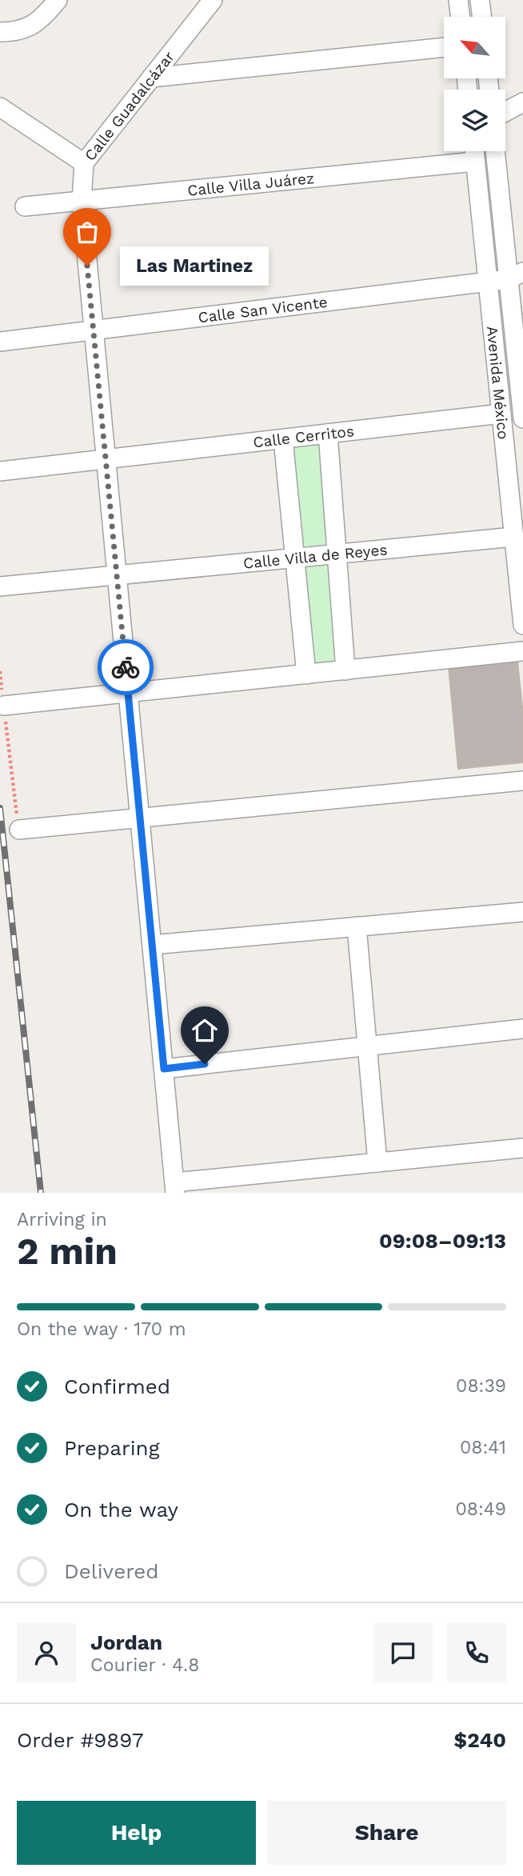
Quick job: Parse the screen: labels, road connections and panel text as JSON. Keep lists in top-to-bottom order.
{
  "streets": {
    "street": [
      "Calle Guadalcázar",
      "Calle Villa Juárez",
      "Calle San Vicente",
      "Avenida México",
      "Calle Cerritos",
      "Calle Villa de Reyes"
    ]
  },
  "crossings": [
    ["Calle Guadalcázar", "Calle Villa Juárez"],
    ["Calle Guadalcázar", "Calle San Vicente"],
    ["Calle Guadalcázar", "Calle Cerritos"],
    ["Calle Guadalcázar", "Calle Villa de Reyes"],
    ["Calle Villa Juárez", "Avenida México"],
    ["Calle San Vicente", "Avenida México"],
    ["Avenida México", "Calle Cerritos"],
    ["Avenida México", "Calle Villa de Reyes"]
  ],
  "places": ["Las Martinez"],
  "north": "top left",
  "page": {
    "bubble": "Las Martinez",
    "heading": ["2 min", "Arriving in", "09:08–09:13"],
    "panel": [
      "Jordan",
      "Courier · 4.8",
      "Order #9897",
      "$240"
    ],
    "bar": "On the way · 170 m",
    "list": [
      ["Confirmed", "08:39"],
      ["Preparing", "08:41"],
      ["On the way", "08:49"],
      "Delivered"
    ],
    "buttons": ["Help", "Share"]
  }
}
